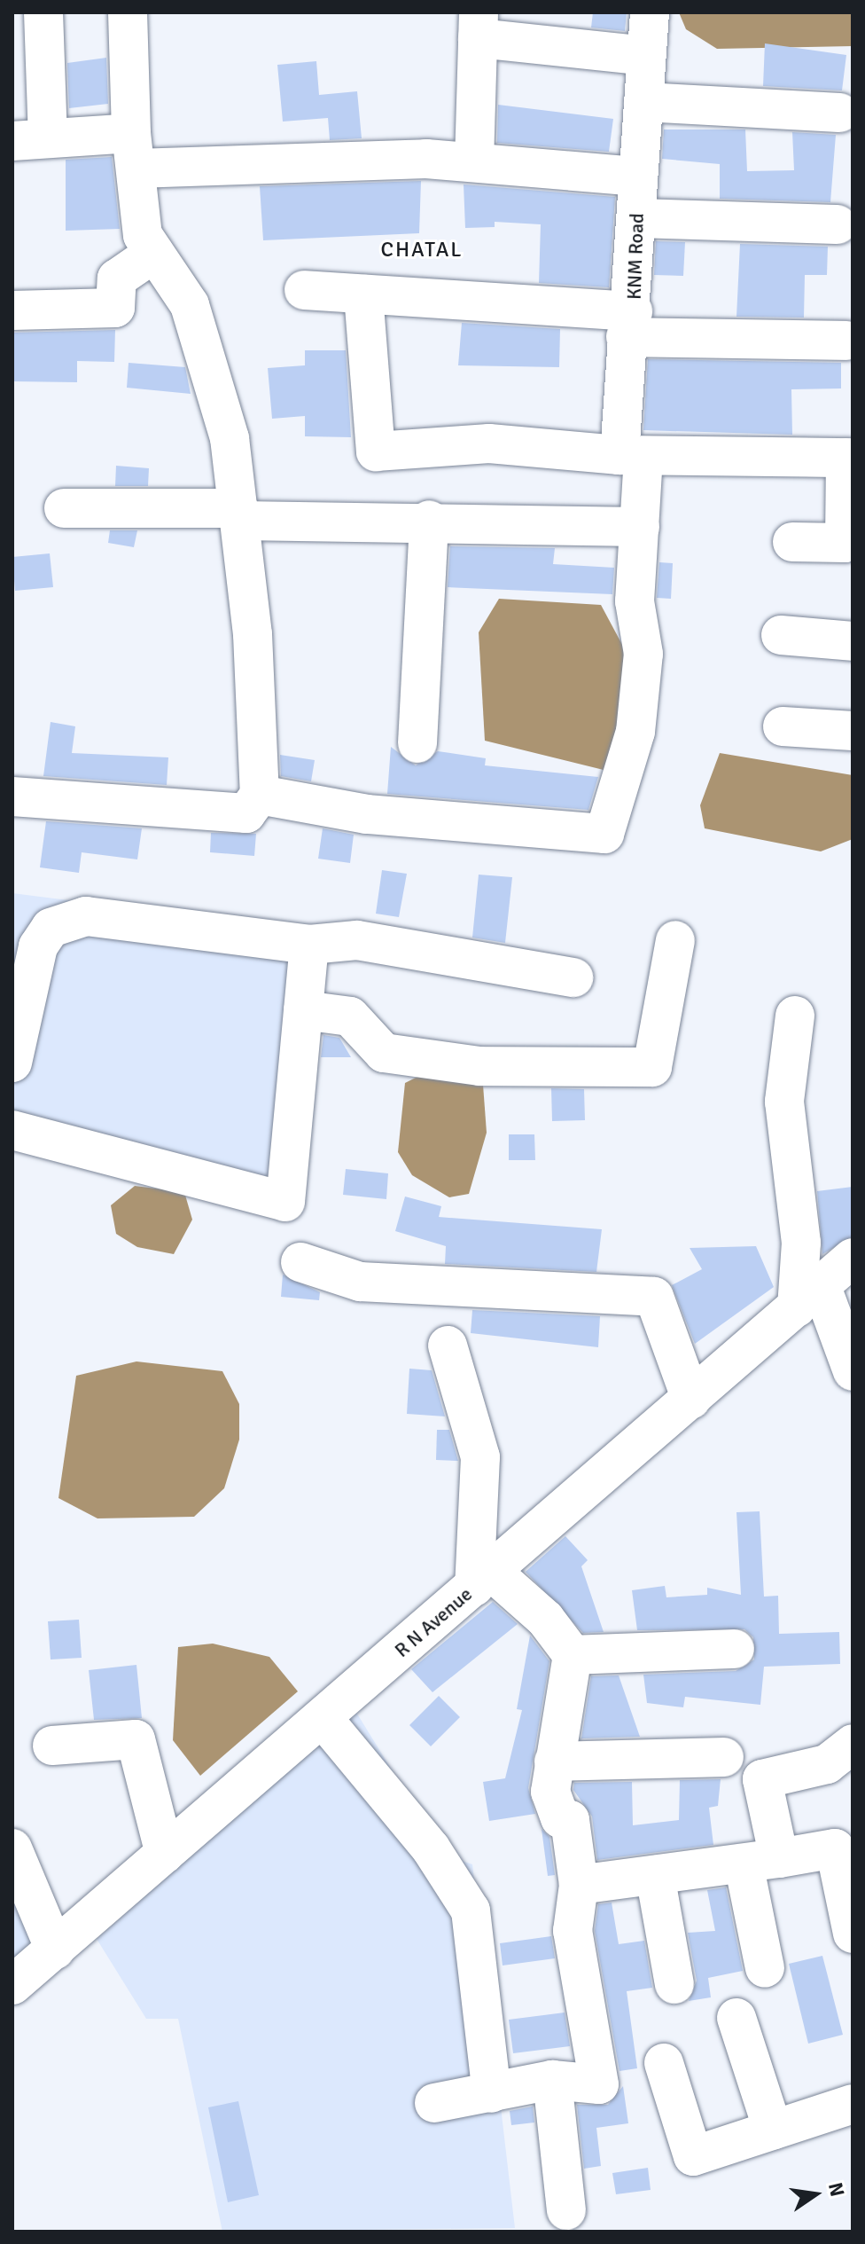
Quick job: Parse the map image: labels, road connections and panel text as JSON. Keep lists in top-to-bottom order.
{
  "streets": {
    "street": ["KNM Road", "R N Avenue"]
  },
  "districts": ["CHATAL"],
  "north": "right"
}
